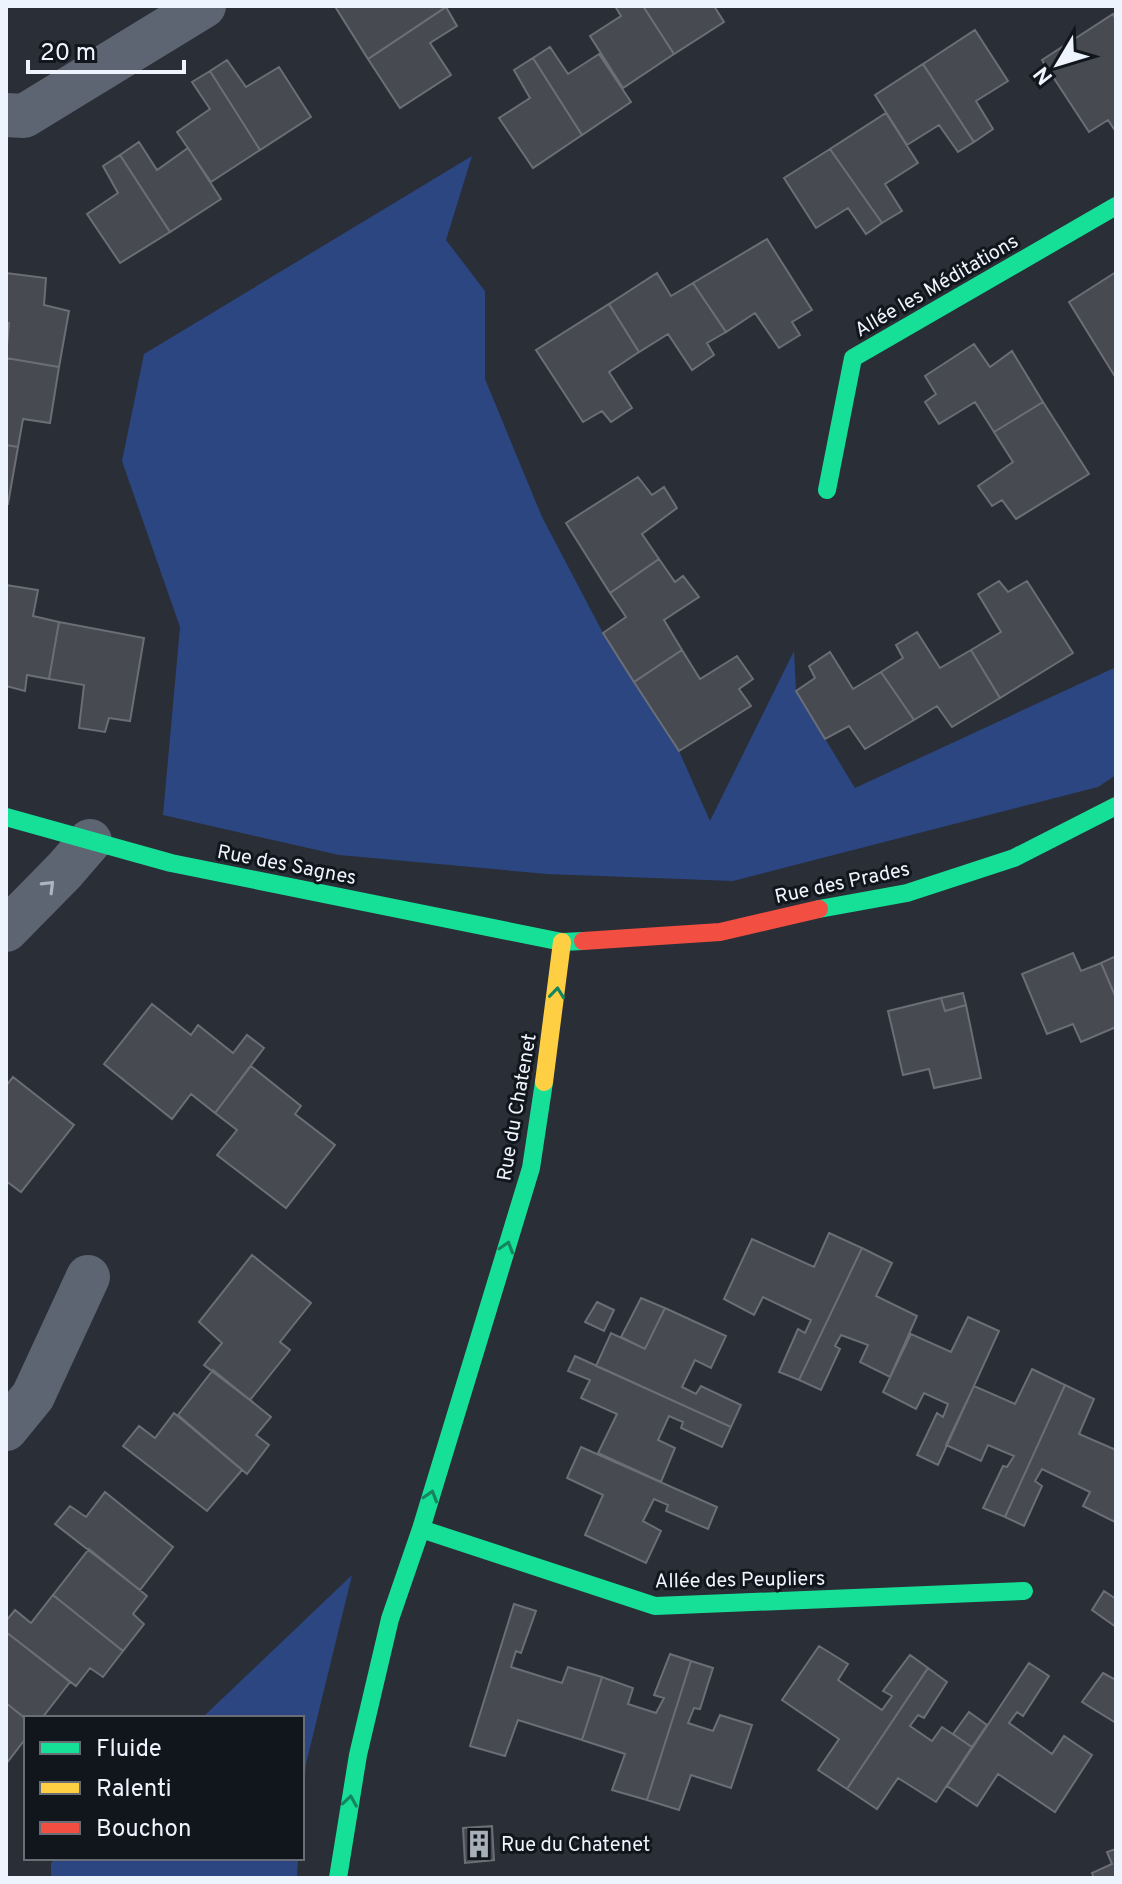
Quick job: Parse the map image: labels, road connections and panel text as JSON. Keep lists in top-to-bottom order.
{
  "streets": {
    "street": [
      "Allée les Méditations",
      "Rue des Sagnes",
      "Rue des Prades",
      "Rue du Chatenet",
      "Allée des Peupliers"
    ]
  },
  "crossings": [
    ["Rue des Sagnes", "Rue des Prades"],
    ["Rue des Sagnes", "Rue du Chatenet"],
    ["Rue des Prades", "Rue du Chatenet"],
    ["Rue du Chatenet", "Allée des Peupliers"]
  ],
  "one_way": ["Rue du Chatenet"],
  "places": {
    "building": ["Rue du Chatenet"]
  },
  "legend": ["Fluide", "Ralenti", "Bouchon"],
  "scale_bar": "20 m",
  "north": "bottom left"
}
